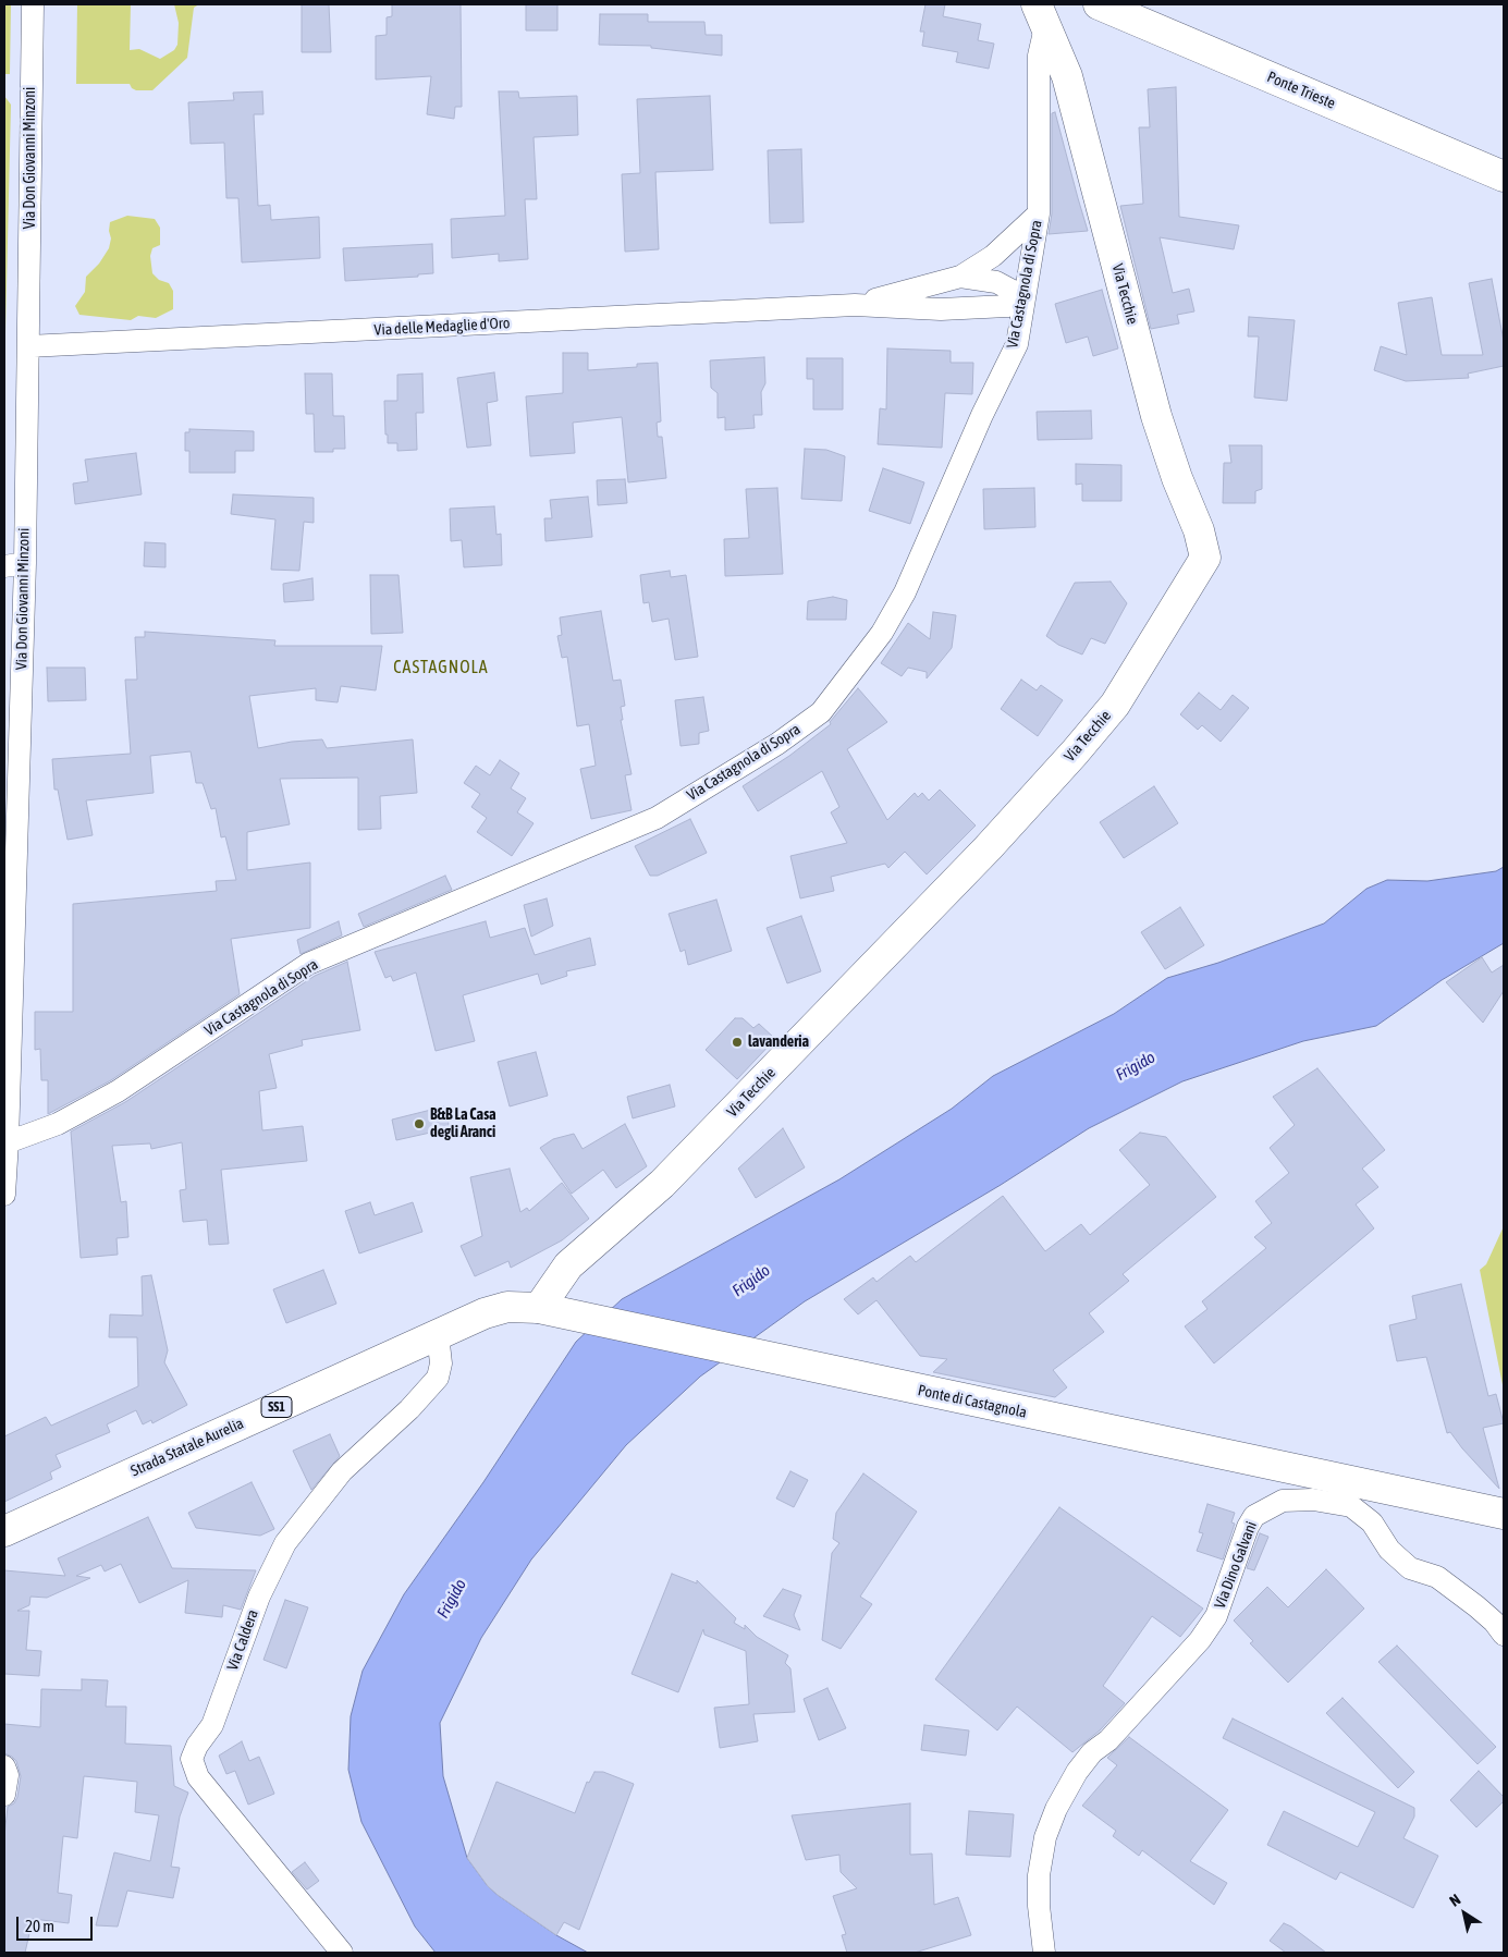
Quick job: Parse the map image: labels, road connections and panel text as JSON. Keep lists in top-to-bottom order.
{
  "streets": {
    "main road": [
      "Ponte Trieste",
      "Via Tecchie",
      "Ponte di Castagnola",
      "SS1",
      "Strada Statale Aurelia"
    ],
    "street": [
      "Via Don Giovanni Minzoni",
      "Via Castagnola di Sopra",
      "Via delle Medaglie d'Oro",
      "Via Dino Galvani",
      "Via Caldera"
    ]
  },
  "crossings": [
    ["Via Don Giovanni Minzoni", "Via Castagnola di Sopra"],
    ["Via Don Giovanni Minzoni", "Via delle Medaglie d'Oro"],
    ["Via Castagnola di Sopra", "Via Tecchie"],
    ["Via Castagnola di Sopra", "Via delle Medaglie d'Oro"],
    ["Via Tecchie", "Ponte di Castagnola"],
    ["Via Tecchie", "Strada Statale Aurelia"],
    ["Ponte di Castagnola", "Strada Statale Aurelia"],
    ["Strada Statale Aurelia", "Via Caldera"]
  ],
  "districts": ["CASTAGNOLA"],
  "water": ["Frigido"],
  "places": ["lavanderia", "B&B La Casa degli Aranci"],
  "scale_bar": "20 m",
  "north": "top left"
}
